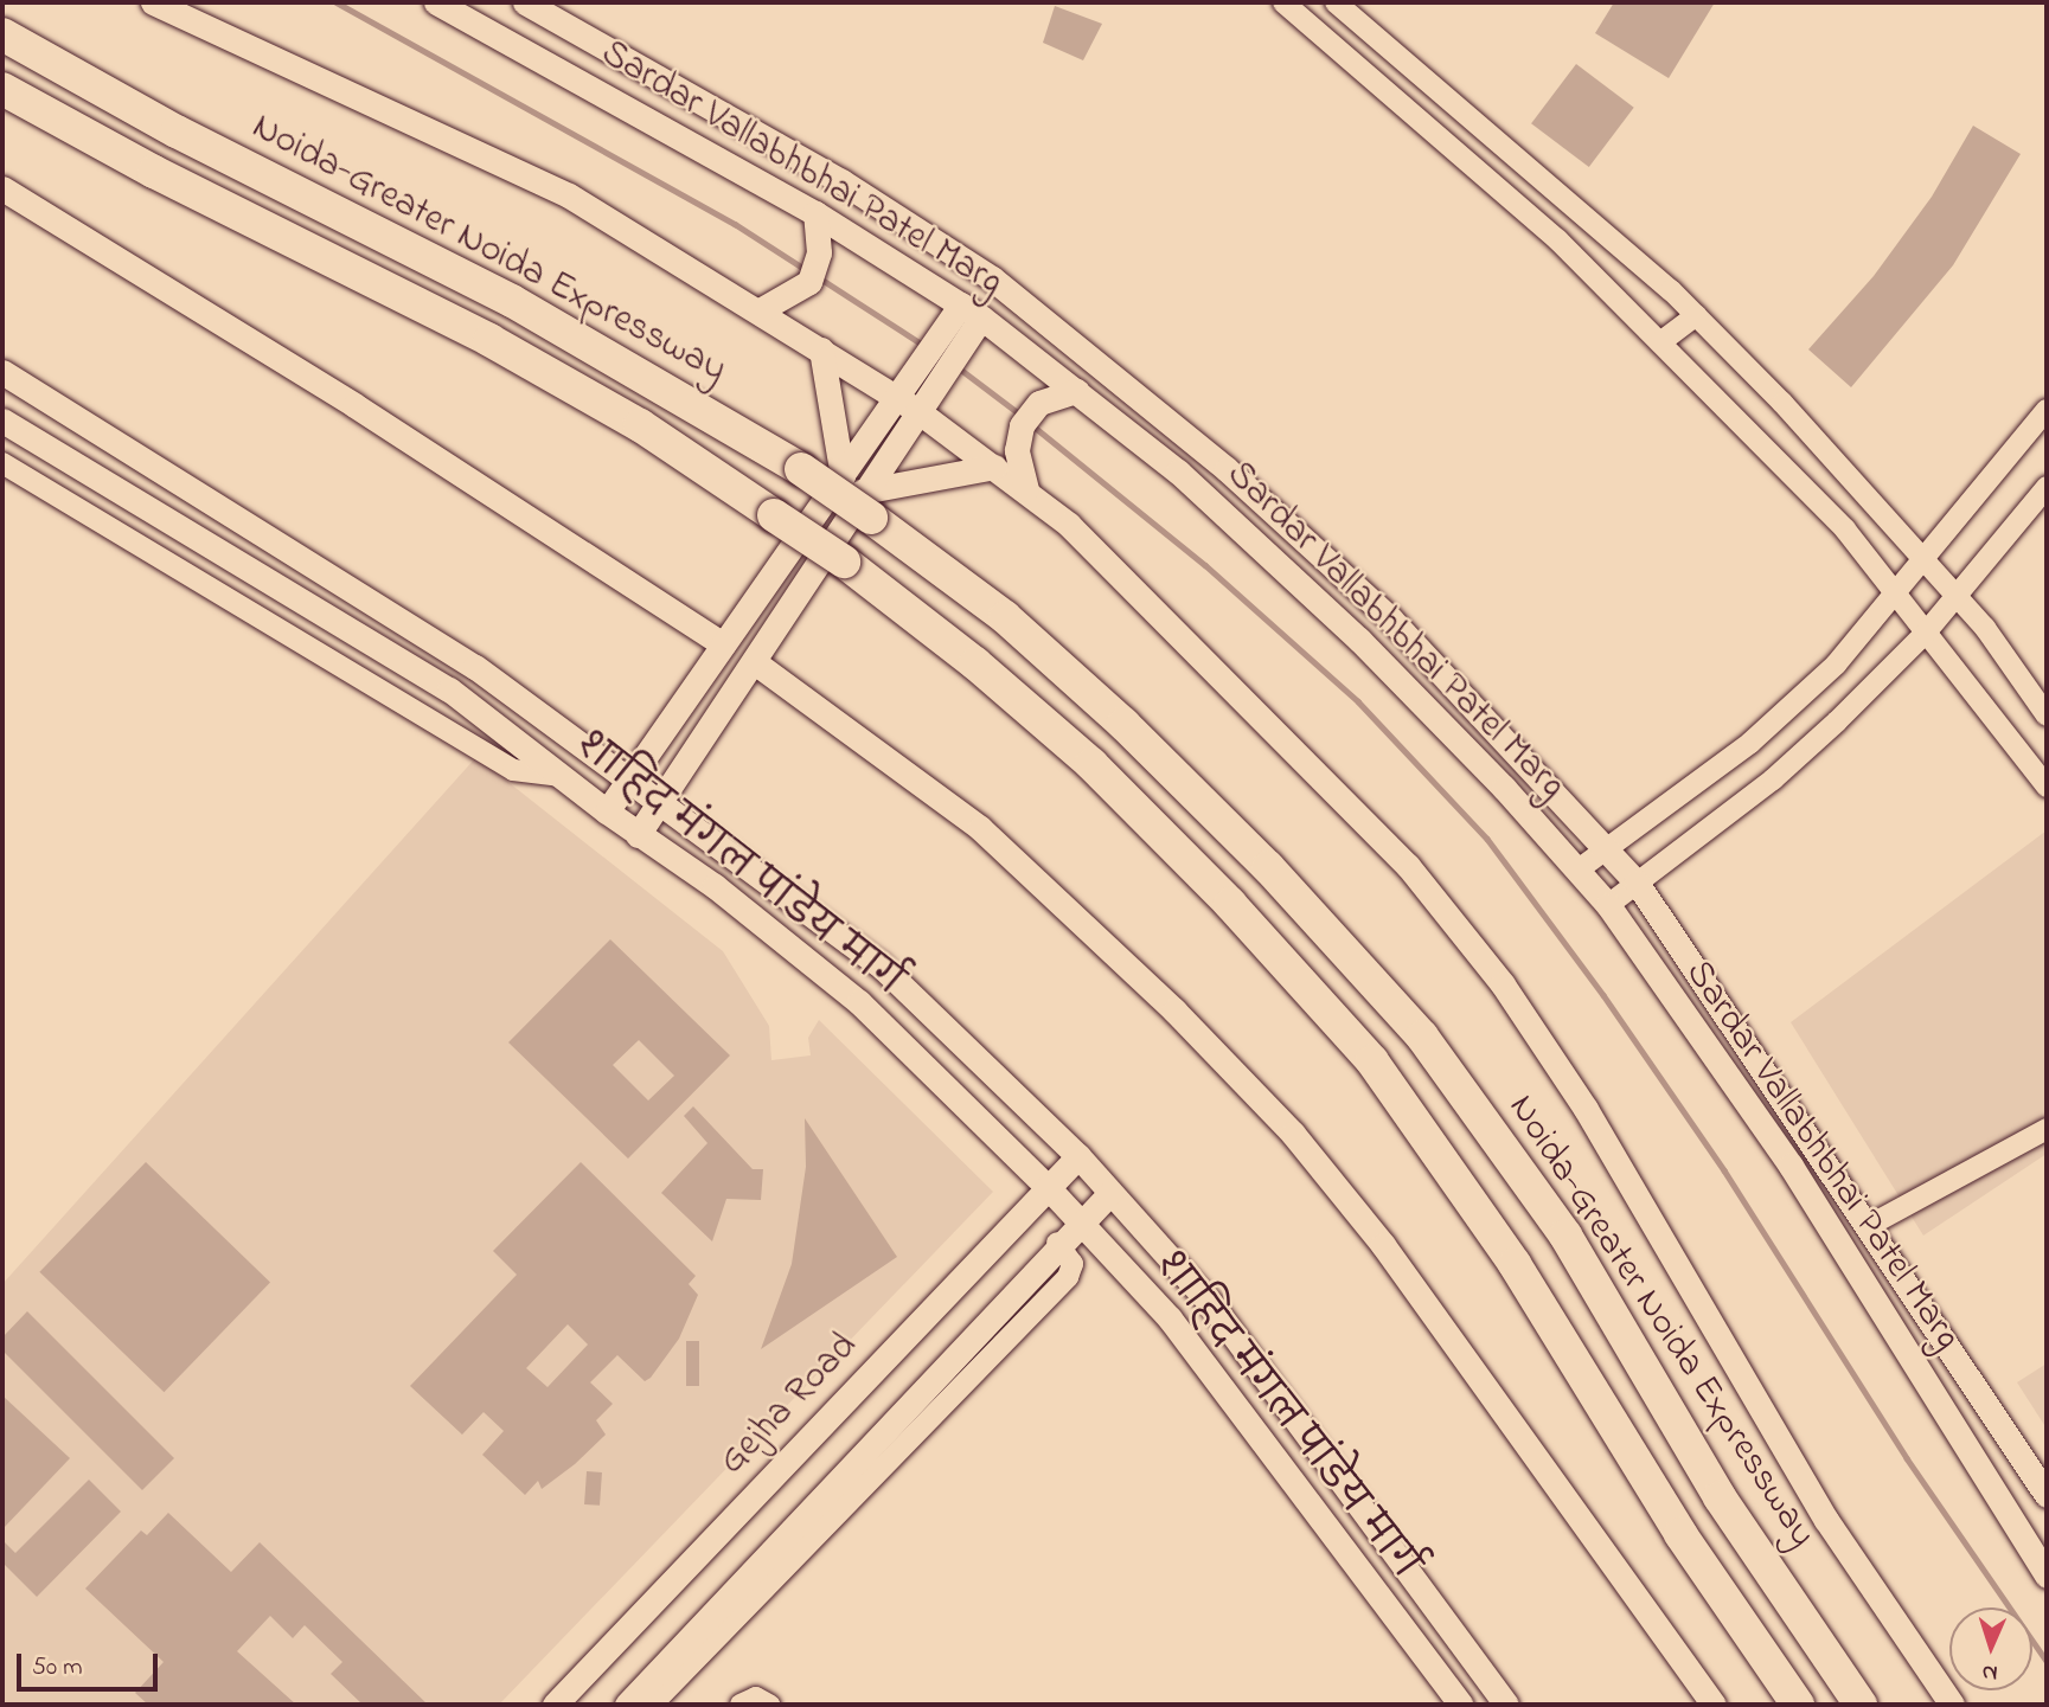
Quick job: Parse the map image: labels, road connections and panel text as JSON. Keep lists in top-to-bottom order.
{
  "streets": {
    "highway": ["Noida-Greater Noida Expressway"],
    "street": ["Sardar Vallabhbhai Patel Marg", "शाहिद मंगल पांडेय मार्ग", "Gejha Road"]
  },
  "crossings": [
    ["शाहिद मंगल पांडेय मार्ग", "Gejha Road"]
  ],
  "scale_bar": "50 m",
  "north": "bottom"
}
